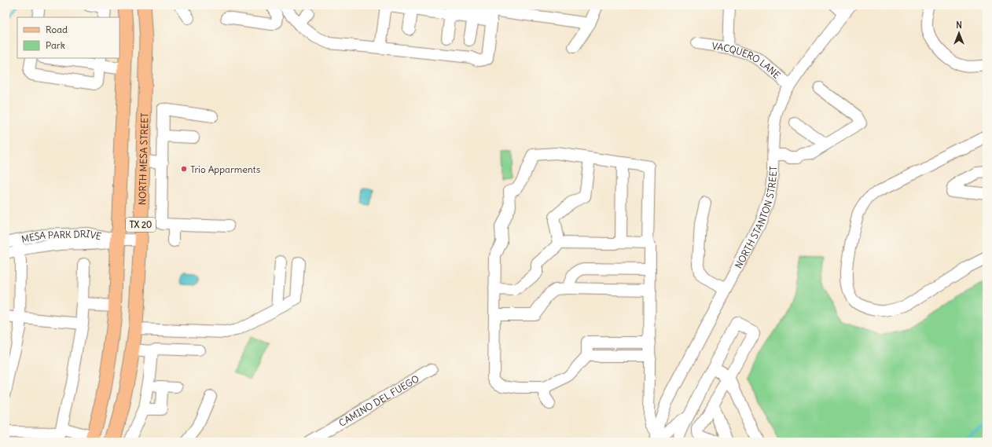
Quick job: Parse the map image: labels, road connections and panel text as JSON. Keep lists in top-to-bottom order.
{
  "streets": {
    "main road": ["NORTH MESA STREET", "TX 20"],
    "street": [
      "VACQUERO LANE",
      "NORTH STANTON STREET",
      "MESA PARK DRIVE",
      "CAMINO DEL FUEGO"
    ]
  },
  "crossings": [
    ["VACQUERO LANE", "NORTH STANTON STREET"],
    ["NORTH MESA STREET", "MESA PARK DRIVE"],
    ["TX 20", "MESA PARK DRIVE"]
  ],
  "places": ["Trio Apparments"],
  "legend": ["Road", "Park"],
  "north": "top"
}
